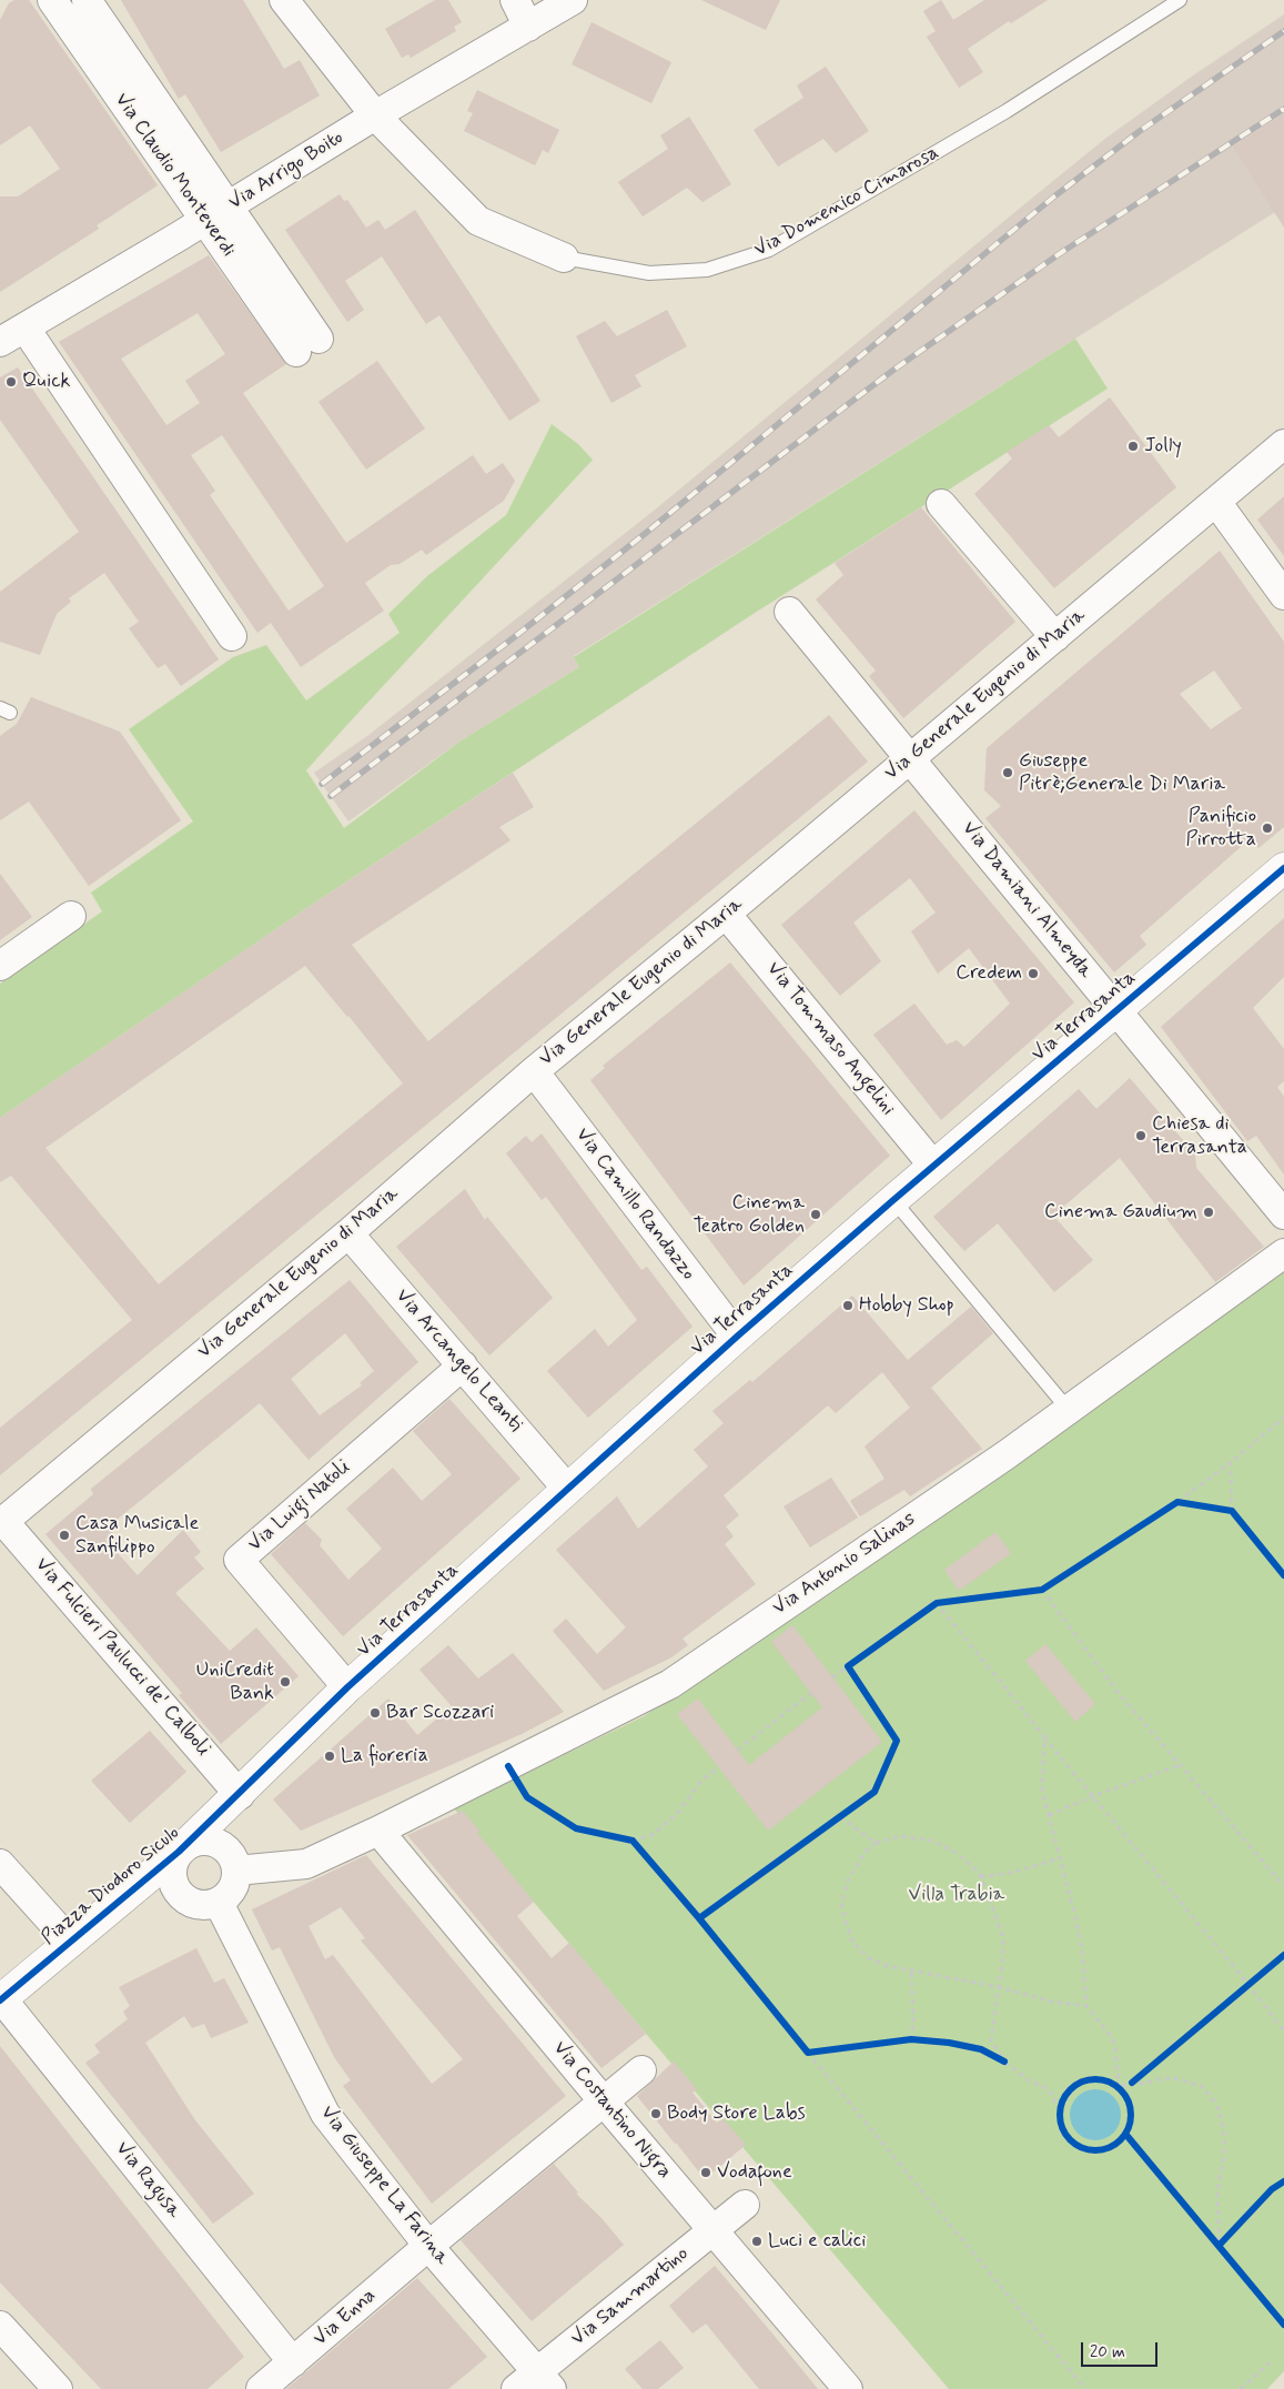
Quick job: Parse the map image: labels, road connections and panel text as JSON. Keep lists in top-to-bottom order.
{
  "streets": {
    "street": [
      "Via Arrigo Boito",
      "Via Claudio Monteverdi",
      "Via Domenico Cimarosa",
      "Via Generale Eugenio di Maria",
      "Via Damiani Almeyda",
      "Via Terrasanta",
      "Via Tommaso Angelini",
      "Via Camillo Randazzo",
      "Via Arcangelo Leanti",
      "Via Luigi Natoli",
      "Via Antonio Salinas",
      "Via Fulcieri Paulucci de' Calboli",
      "Piazza Diodoro Siculo",
      "Via Costantino Nigra",
      "Via Ragusa",
      "Via Giuseppe La Farina",
      "Via Sammartino",
      "Via Enna"
    ]
  },
  "crossings": [
    ["Via Arrigo Boito", "Via Claudio Monteverdi"],
    ["Via Arrigo Boito", "Via Domenico Cimarosa"],
    ["Via Generale Eugenio di Maria", "Via Damiani Almeyda"],
    ["Via Generale Eugenio di Maria", "Via Tommaso Angelini"],
    ["Via Generale Eugenio di Maria", "Via Camillo Randazzo"],
    ["Via Generale Eugenio di Maria", "Via Arcangelo Leanti"],
    ["Via Generale Eugenio di Maria", "Via Fulcieri Paulucci de' Calboli"],
    ["Via Damiani Almeyda", "Via Terrasanta"],
    ["Via Terrasanta", "Via Tommaso Angelini"],
    ["Via Terrasanta", "Via Camillo Randazzo"],
    ["Via Terrasanta", "Via Arcangelo Leanti"],
    ["Via Terrasanta", "Via Luigi Natoli"],
    ["Via Terrasanta", "Via Fulcieri Paulucci de' Calboli"],
    ["Via Terrasanta", "Piazza Diodoro Siculo"],
    ["Via Arcangelo Leanti", "Via Luigi Natoli"],
    ["Via Antonio Salinas", "Via Costantino Nigra"],
    ["Via Fulcieri Paulucci de' Calboli", "Piazza Diodoro Siculo"],
    ["Piazza Diodoro Siculo", "Via Ragusa"],
    ["Piazza Diodoro Siculo", "Via Giuseppe La Farina"],
    ["Via Costantino Nigra", "Via Sammartino"],
    ["Via Costantino Nigra", "Via Enna"],
    ["Via Ragusa", "Via Enna"],
    ["Via Giuseppe La Farina", "Via Sammartino"],
    ["Via Giuseppe La Farina", "Via Enna"]
  ],
  "parks": ["Villa Trabia"],
  "places": [
    "Quick",
    "Jolly",
    "Giuseppe Pitrè;Generale Di Maria",
    "Panificio Pirrotta",
    "Credem",
    "Chiesa di Terrasanta",
    "Cinema Gaudium",
    "Cinema Teatro Golden",
    "Hobby Shop",
    "Casa Musicale Sanfilippo",
    "UniCredit Bank",
    "Bar Scozzari",
    "La fioreria",
    "Body Store Labs",
    "Vodafone",
    "Luci e calici"
  ],
  "scale_bar": "20 m"
}
